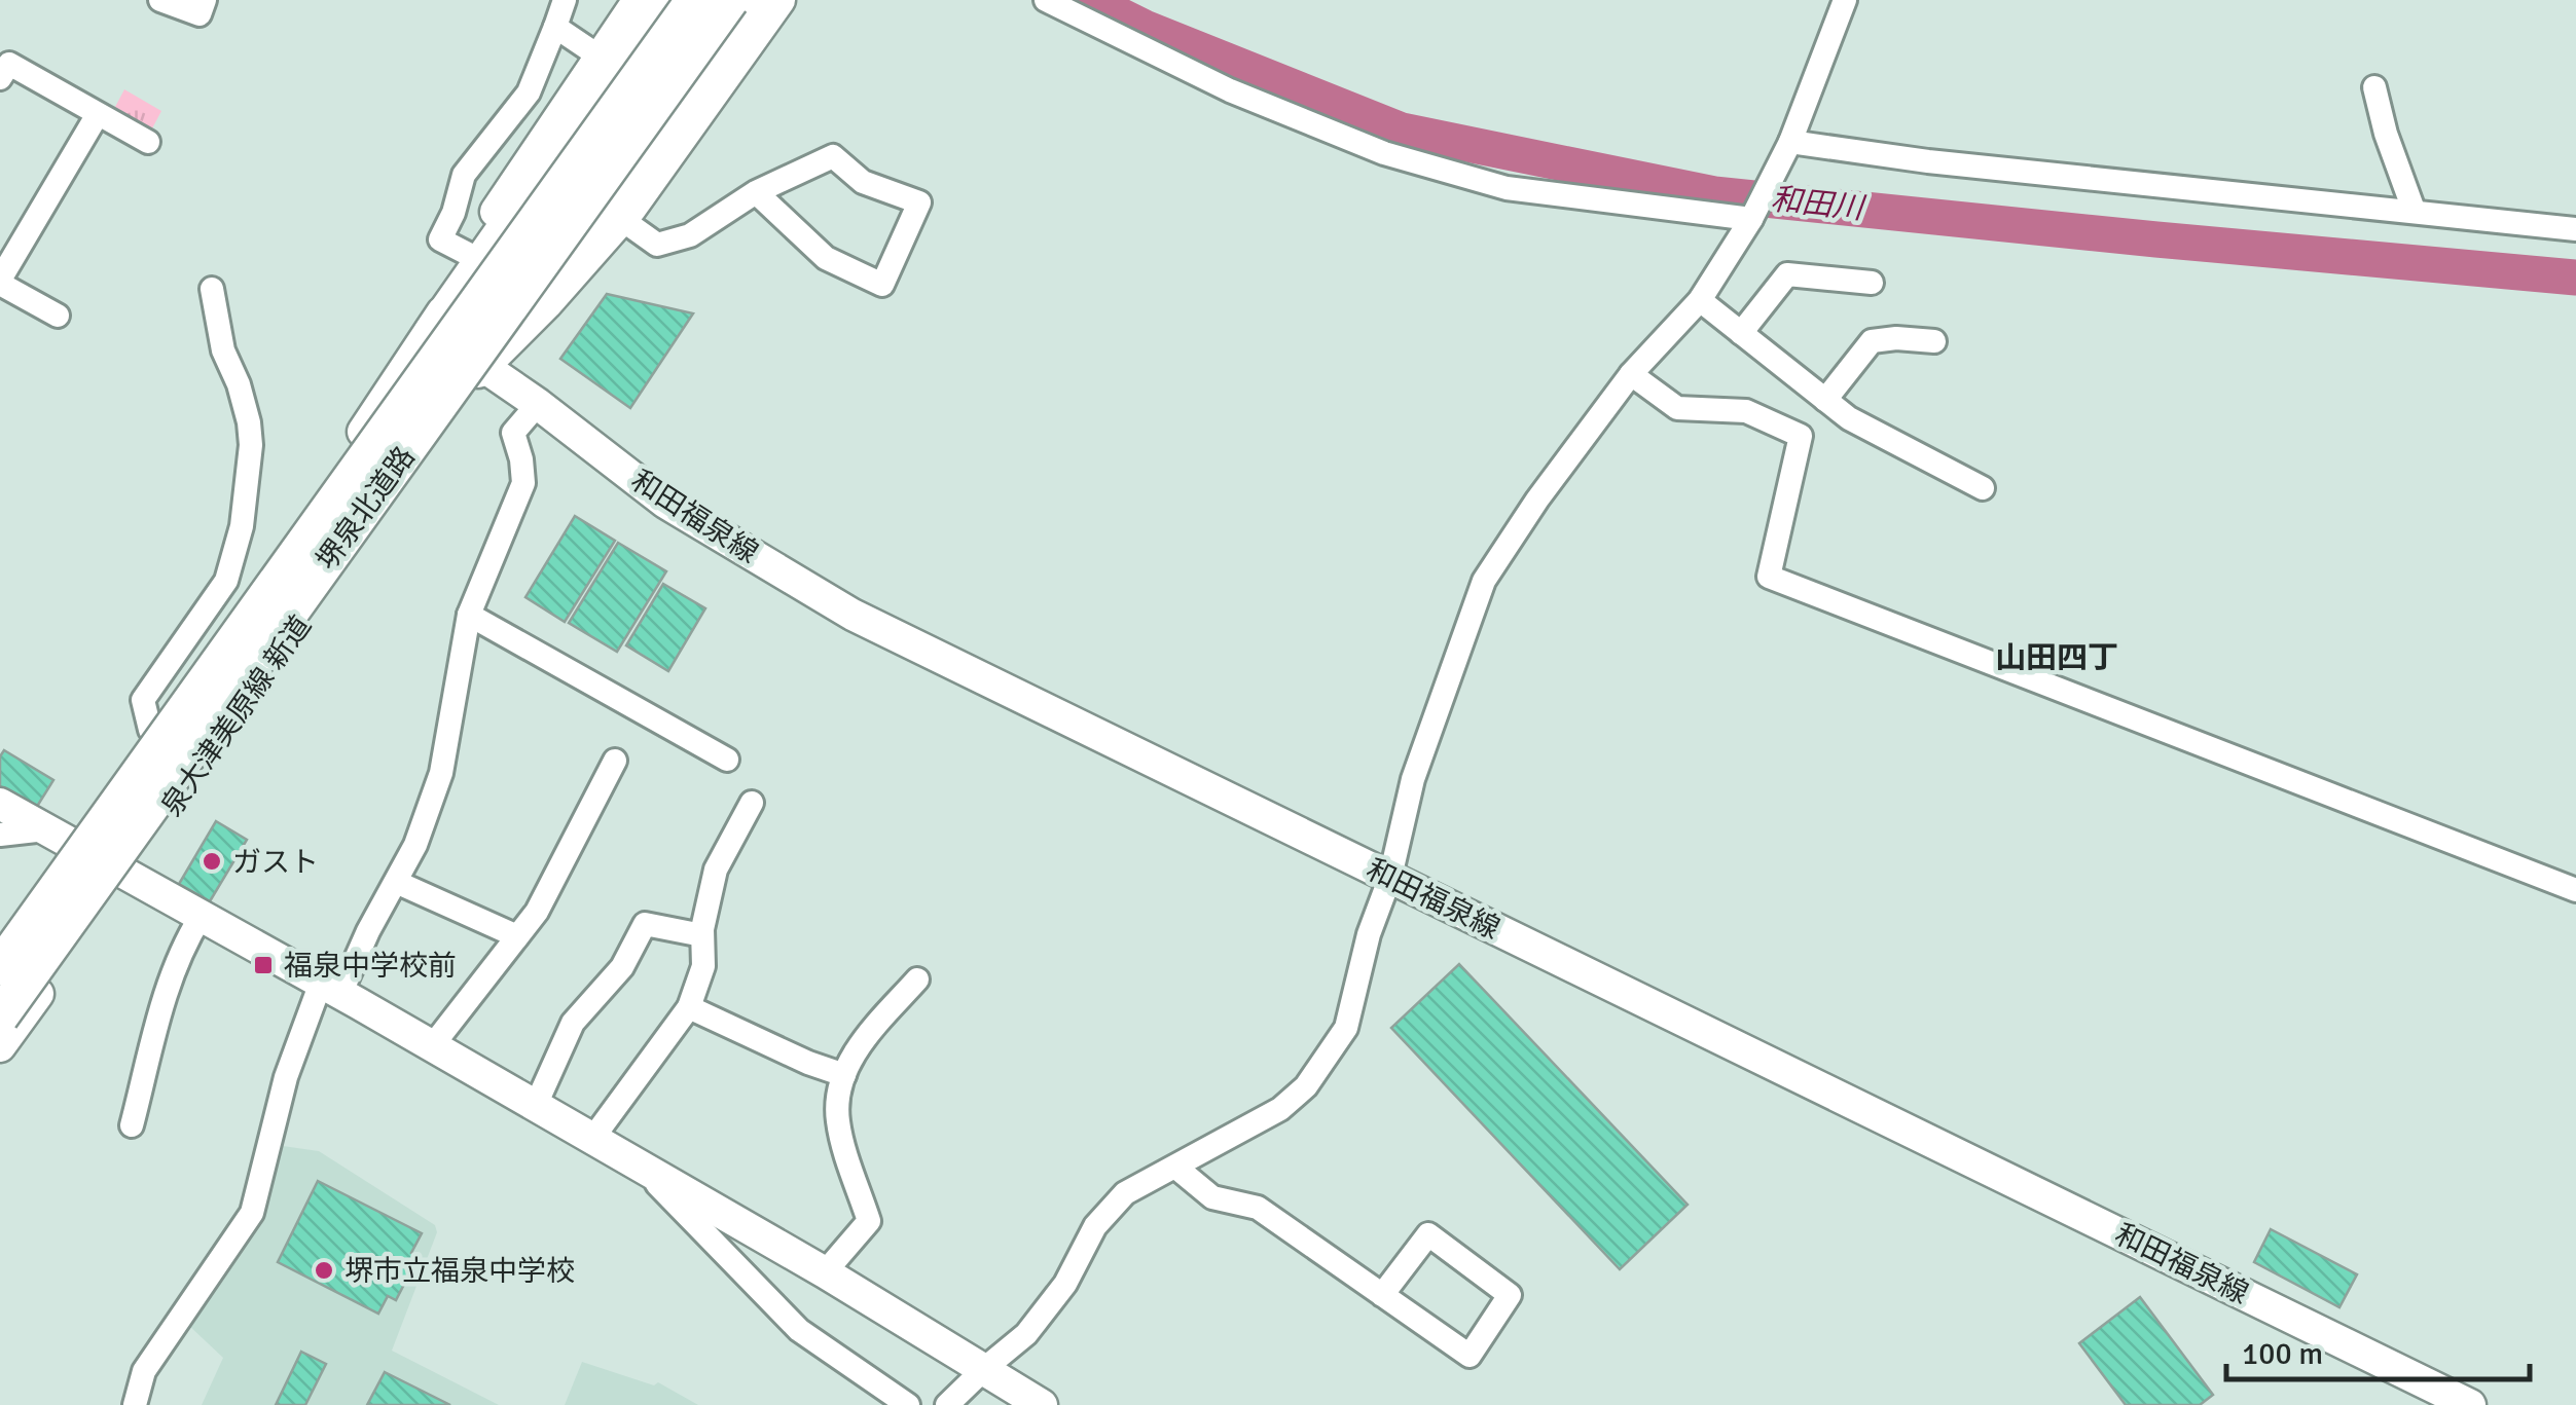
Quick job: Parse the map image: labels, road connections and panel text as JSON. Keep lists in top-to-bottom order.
{
  "streets": {
    "highway": ["堺泉北道路"],
    "main road": ["和田福泉線", "泉大津美原線 新道"]
  },
  "crossings": [
    ["和田福泉線", "泉大津美原線 新道"]
  ],
  "districts": ["山田四丁"],
  "water": ["和田川"],
  "places": {
    "other": ["ガスト", "堺市立福泉中学校"],
    "transit": ["福泉中学校前"]
  },
  "scale_bar": "100 m"
}
